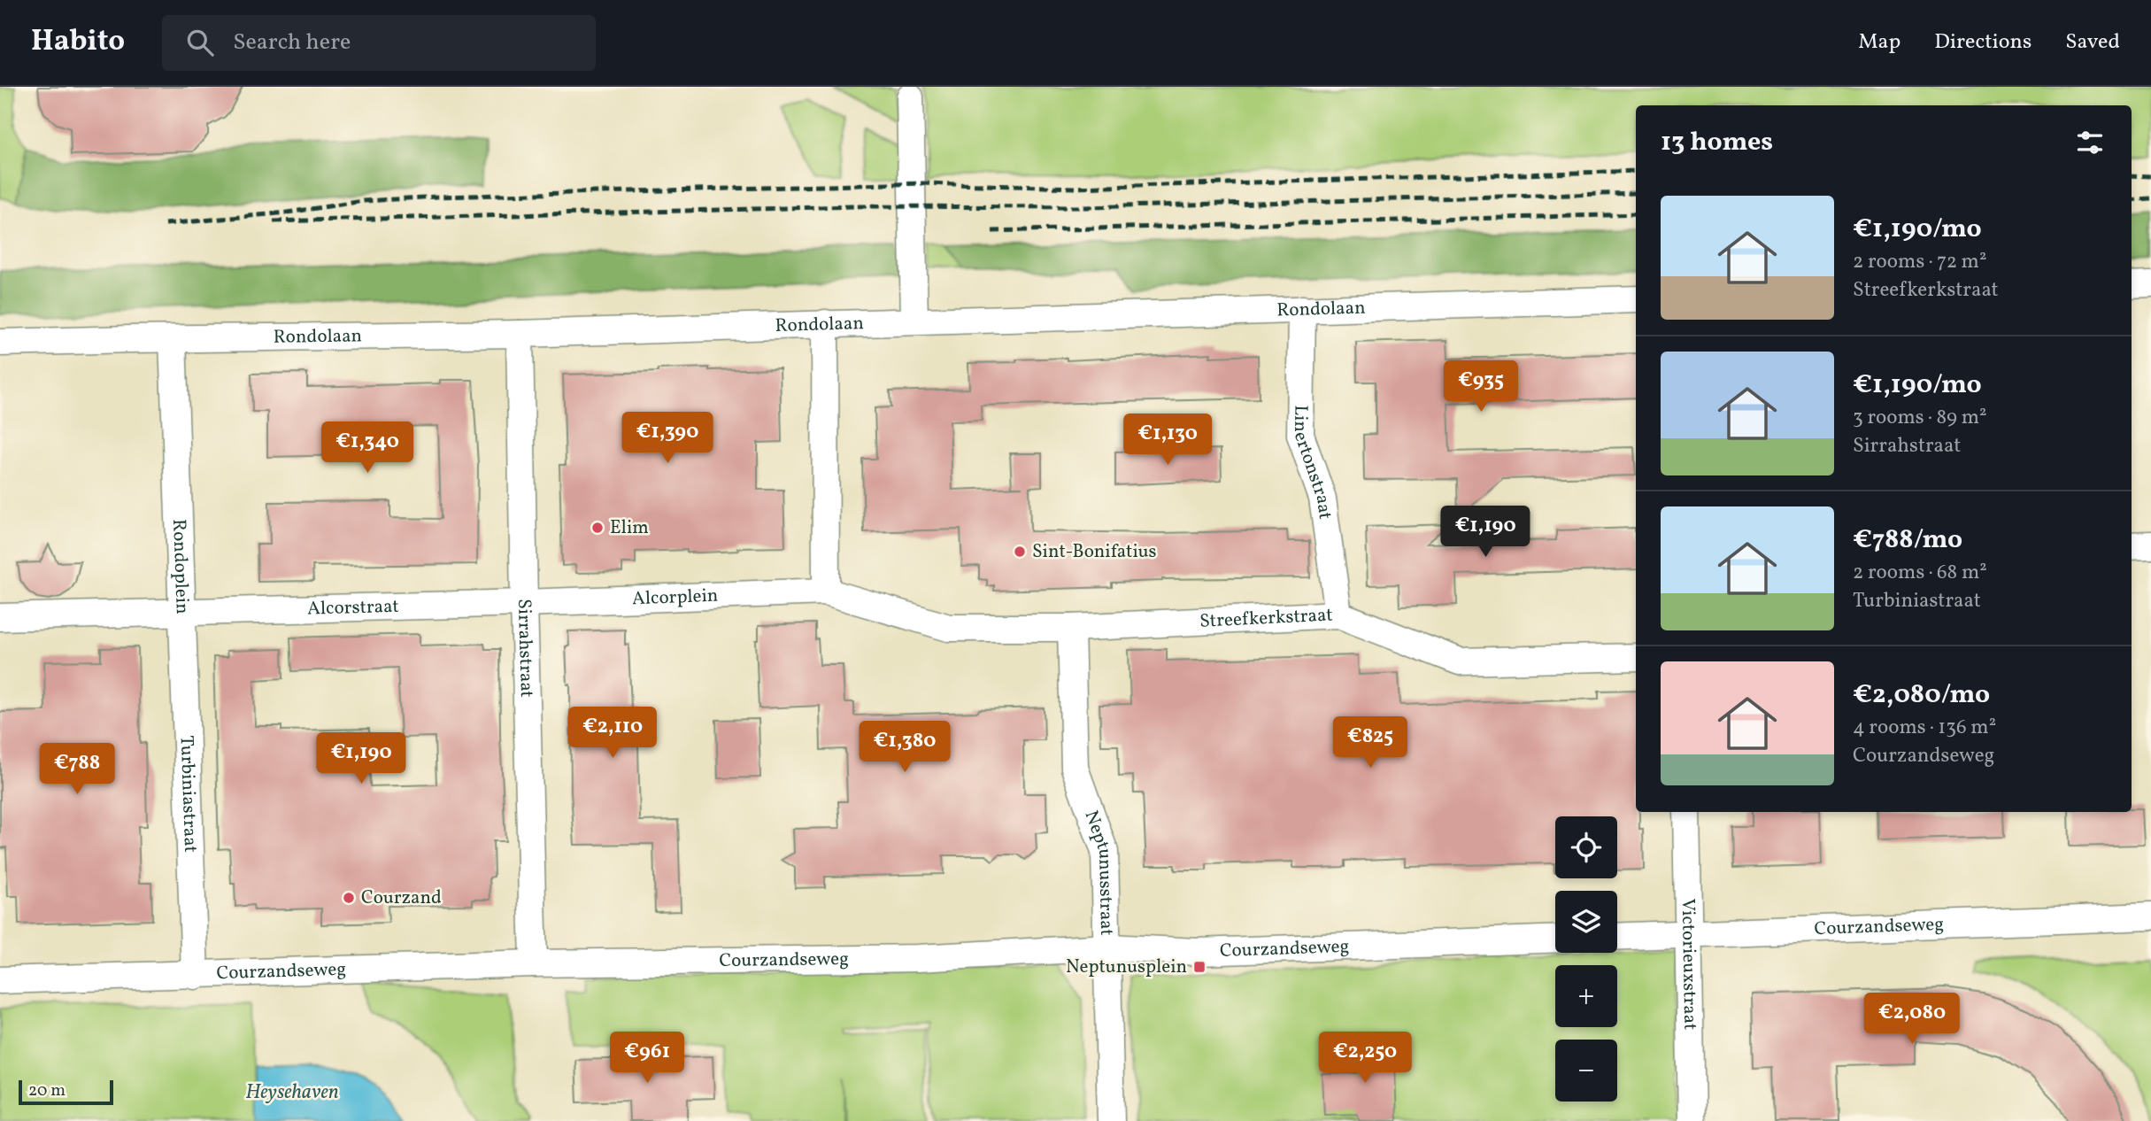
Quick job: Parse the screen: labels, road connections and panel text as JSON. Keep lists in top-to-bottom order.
{
  "streets": {
    "street": [
      "Rondolaan",
      "Linertonstraat",
      "Rondoplein",
      "Alcorplein",
      "Alcorstraat",
      "Streefkerkstraat",
      "Sirrahstraat",
      "Turbiniastraat",
      "Neptunusstraat",
      "Courzandseweg",
      "Victorieuxstraat"
    ]
  },
  "crossings": [
    ["Rondolaan", "Linertonstraat"],
    ["Rondolaan", "Rondoplein"],
    ["Rondolaan", "Sirrahstraat"],
    ["Linertonstraat", "Streefkerkstraat"],
    ["Rondoplein", "Alcorstraat"],
    ["Rondoplein", "Turbiniastraat"],
    ["Alcorplein", "Alcorstraat"],
    ["Alcorplein", "Streefkerkstraat"],
    ["Alcorplein", "Sirrahstraat"],
    ["Alcorplein", "Neptunusstraat"],
    ["Alcorstraat", "Sirrahstraat"],
    ["Alcorstraat", "Turbiniastraat"],
    ["Streefkerkstraat", "Neptunusstraat"],
    ["Sirrahstraat", "Courzandseweg"],
    ["Turbiniastraat", "Courzandseweg"],
    ["Neptunusstraat", "Courzandseweg"],
    ["Courzandseweg", "Victorieuxstraat"]
  ],
  "water": ["Heysehaven"],
  "places": {
    "other": ["Elim", "Sint-Bonifatius", "Courzand"],
    "transit": ["Neptunusplein"]
  },
  "scale_bar": "20 m",
  "page": {
    "header": "Habito",
    "search": "Search here",
    "nav": ["Map", "Directions", "Saved"],
    "heading": "13 homes",
    "list": [
      {
        "name": "€1,190/mo",
        "note": "2 rooms · 72 m² · Streefkerkstraat"
      },
      {
        "name": "€1,190/mo",
        "note": "3 rooms · 89 m² · Sirrahstraat"
      },
      {
        "name": "€788/mo",
        "note": "2 rooms · 68 m² · Turbiniastraat"
      },
      {
        "name": "€2,080/mo",
        "note": "4 rooms · 136 m² · Courzandseweg"
      }
    ],
    "price": [
      "€935",
      "€1,390",
      "€1,130",
      "€1,340",
      "€1,190",
      "€2,110",
      "€825",
      "€1,380",
      "€1,190",
      "€788",
      "€2,080",
      "€961",
      "€2,250"
    ],
    "map_buttons": ["+", "−"],
    "scale": "20 m"
  }
}
